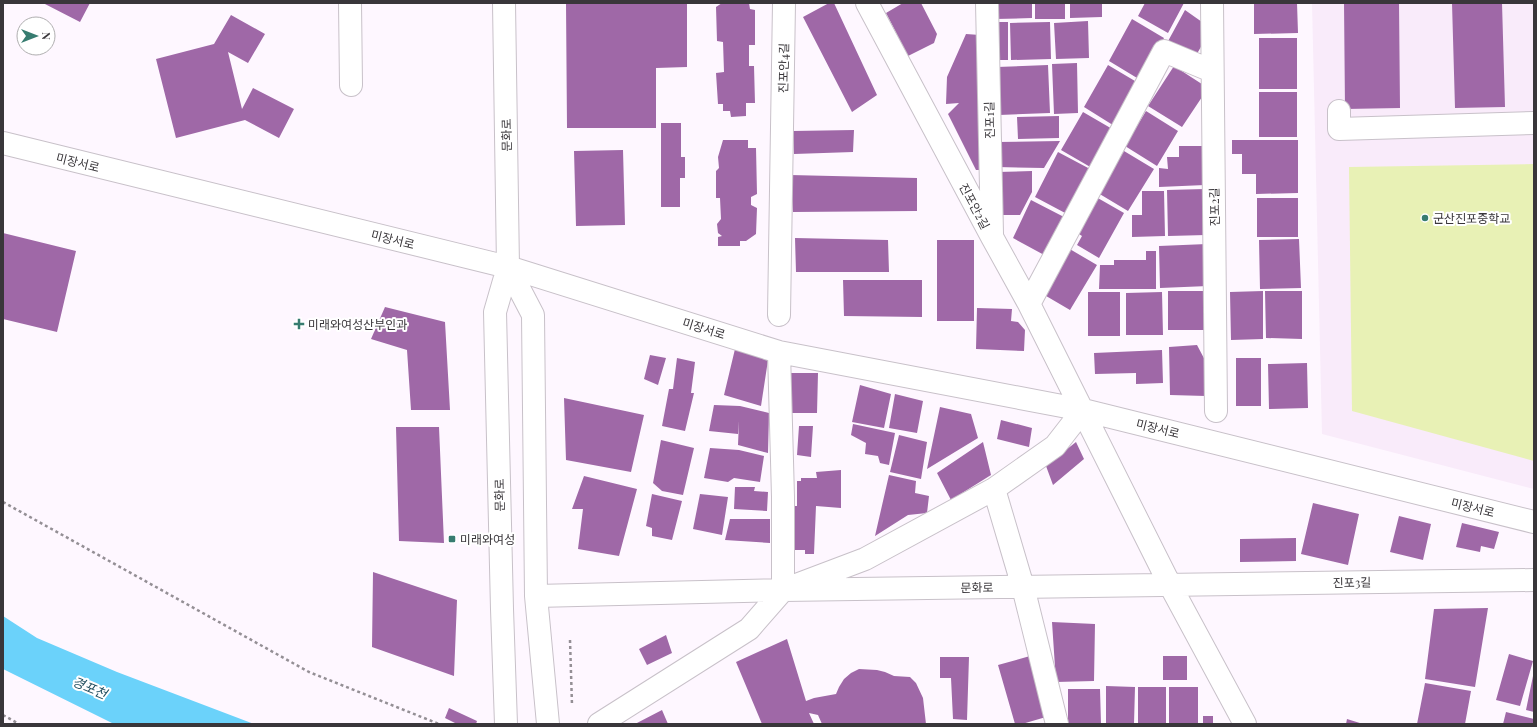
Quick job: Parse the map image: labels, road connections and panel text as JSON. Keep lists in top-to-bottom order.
{
  "streets": {
    "street": [
      "진포안4길",
      "진포1길",
      "문화로",
      "미장서로",
      "진포안2길",
      "진포2길",
      "진포3길"
    ]
  },
  "crossings": [
    ["진포1길", "진포안2길"],
    ["문화로", "미장서로"],
    ["문화로", "진포안2길"],
    ["문화로", "진포3길"],
    ["미장서로", "진포안2길"],
    ["진포안2길", "진포3길"]
  ],
  "water": ["경포천"],
  "places": {
    "other": ["군산진포중학교"],
    "health": ["미래와여성산부인과"],
    "transit": ["미래와여성"]
  },
  "north": "right"
}
